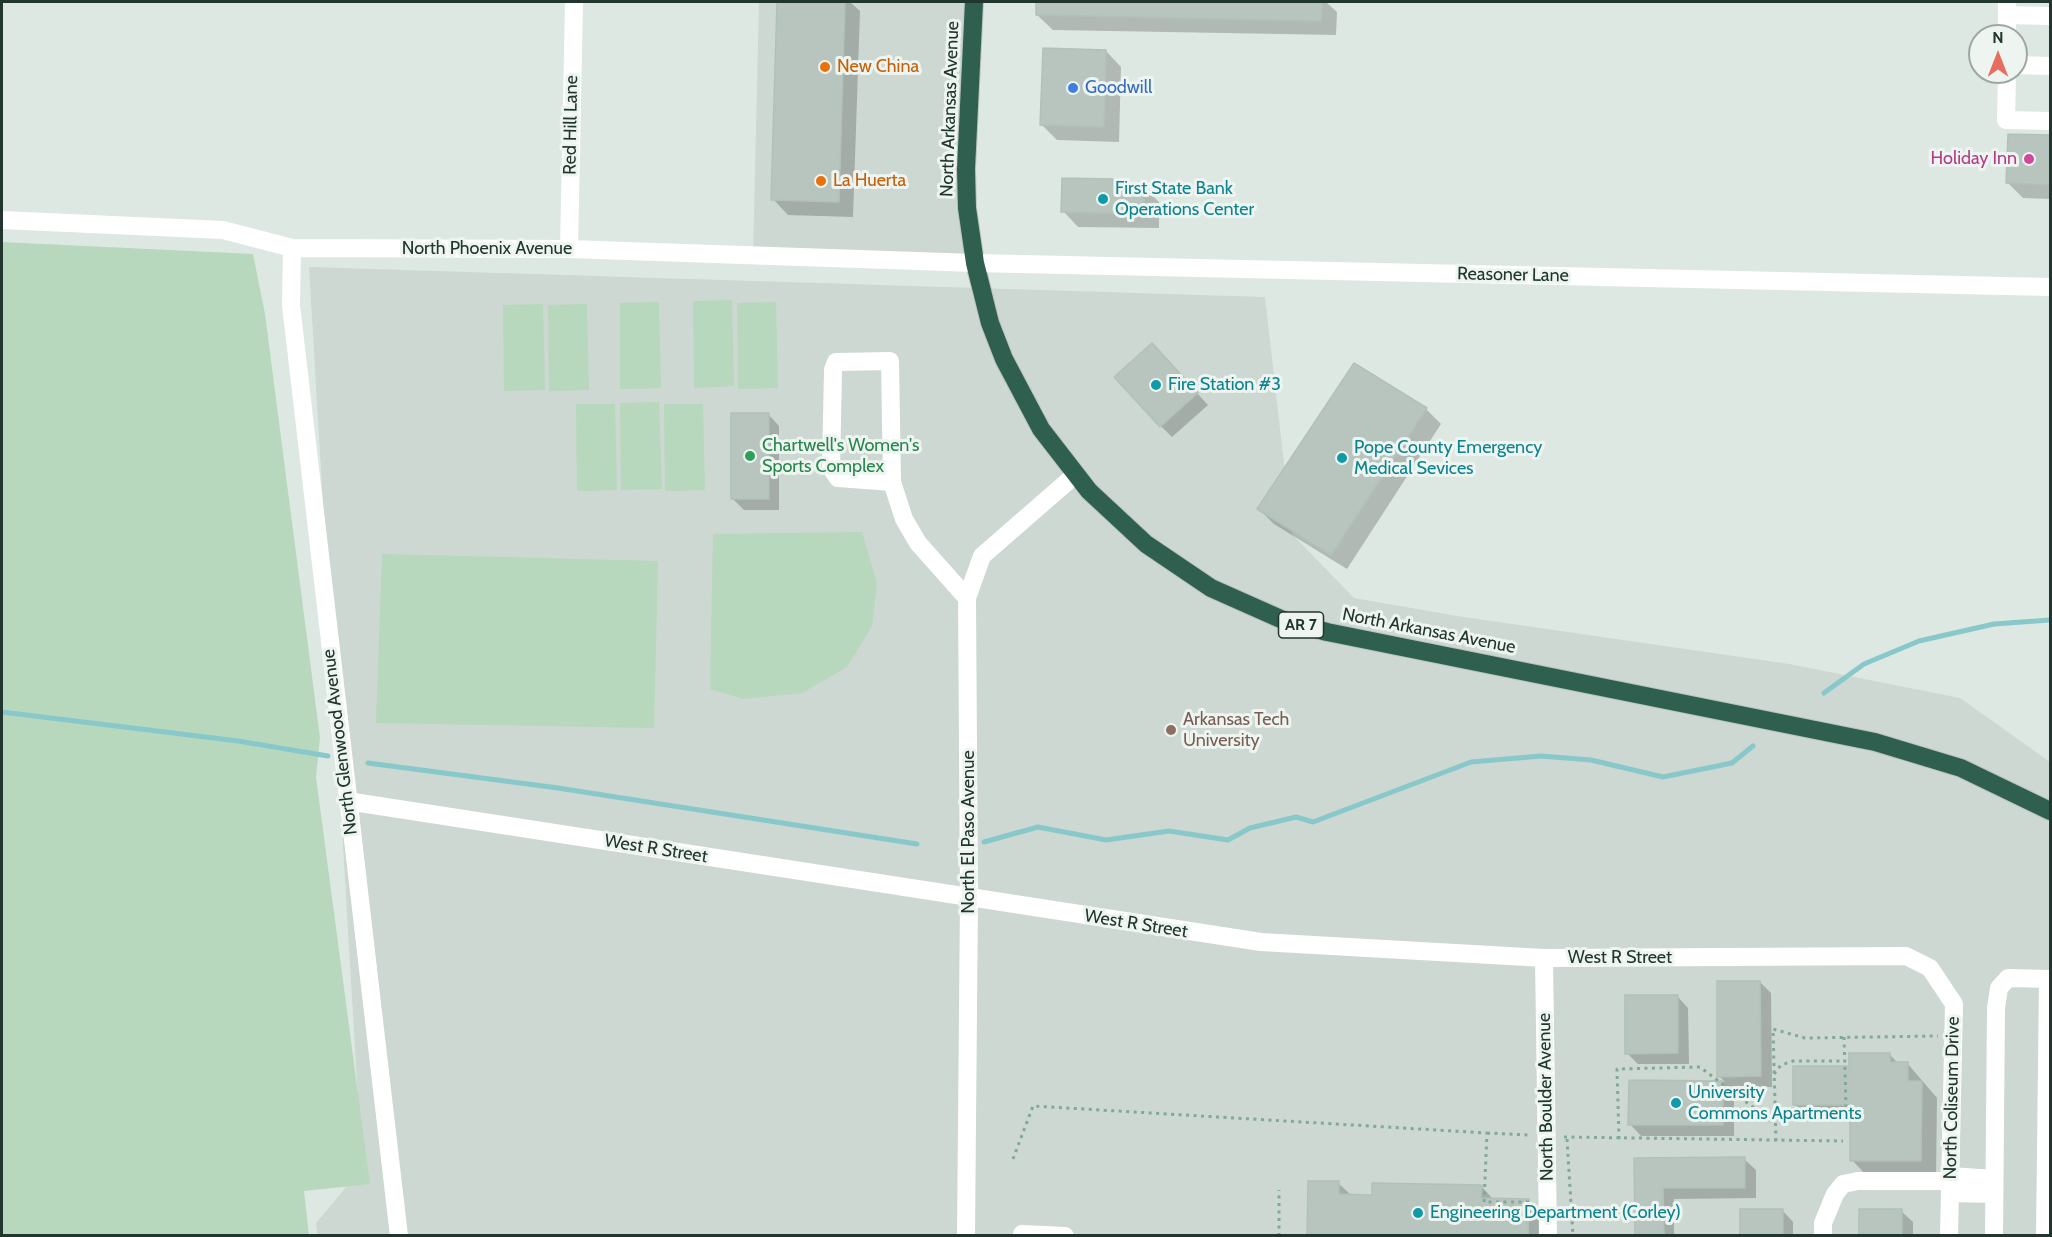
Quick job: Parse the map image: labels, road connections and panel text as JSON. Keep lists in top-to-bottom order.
{
  "streets": {
    "highway": ["North Arkansas Avenue", "AR 7"],
    "street": [
      "Red Hill Lane",
      "North Phoenix Avenue",
      "Reasoner Lane",
      "North Glenwood Avenue",
      "North El Paso Avenue",
      "West R Street",
      "North Boulder Avenue",
      "North Coliseum Drive"
    ]
  },
  "crossings": [
    ["North Arkansas Avenue", "North Phoenix Avenue"],
    ["North Arkansas Avenue", "Reasoner Lane"],
    ["North Arkansas Avenue", "North El Paso Avenue"],
    ["Red Hill Lane", "North Phoenix Avenue"],
    ["North Phoenix Avenue", "Reasoner Lane"],
    ["North Phoenix Avenue", "North Glenwood Avenue"],
    ["North Glenwood Avenue", "West R Street"],
    ["North El Paso Avenue", "West R Street"],
    ["West R Street", "North Boulder Avenue"],
    ["West R Street", "North Coliseum Drive"]
  ],
  "places": [
    "New China",
    "Goodwill",
    "Holiday Inn",
    "La Huerta",
    "First State Bank Operations Center",
    "Fire Station #3",
    "Chartwell's Women's Sports Complex",
    "Pope County Emergency Medical Sevices",
    "Arkansas Tech University",
    "University Commons Apartments",
    "Engineering Department (Corley)"
  ],
  "north": "top"
}
